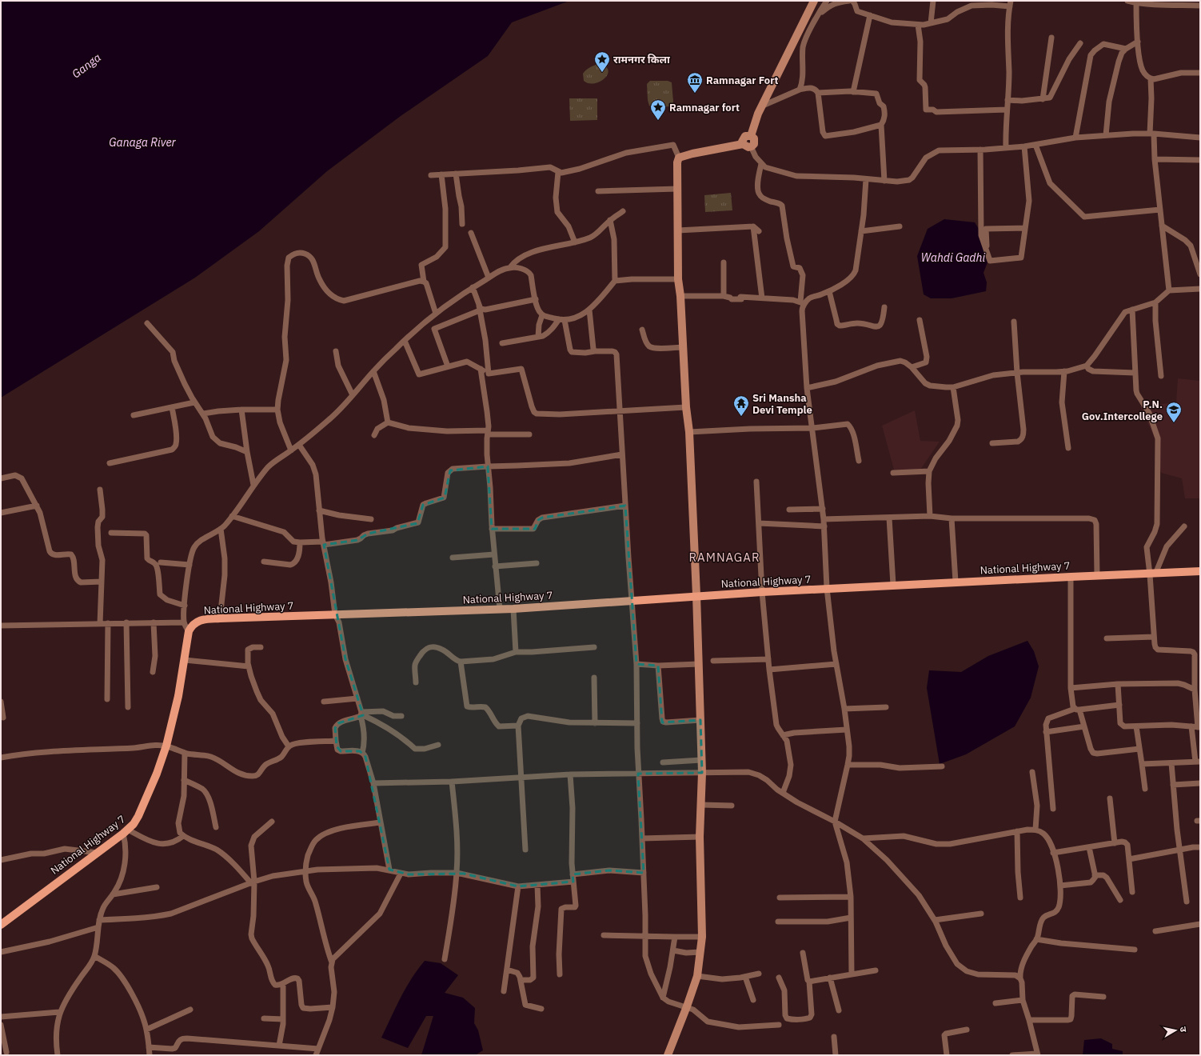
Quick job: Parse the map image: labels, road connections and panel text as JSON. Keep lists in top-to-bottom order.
{
  "streets": {
    "main road": ["National Highway 7"]
  },
  "districts": ["RAMNAGAR"],
  "water": ["Ganga", "Ganaga River", "Wahdi Gadhi"],
  "places": {
    "place": ["रामनगर किला", "Ramnagar fort"],
    "museum": ["Ramnagar Fort"],
    "temple": ["Sri Mansha Devi Temple"],
    "school or university": ["P.N. Gov.Intercollege"]
  },
  "north": "right"
}
